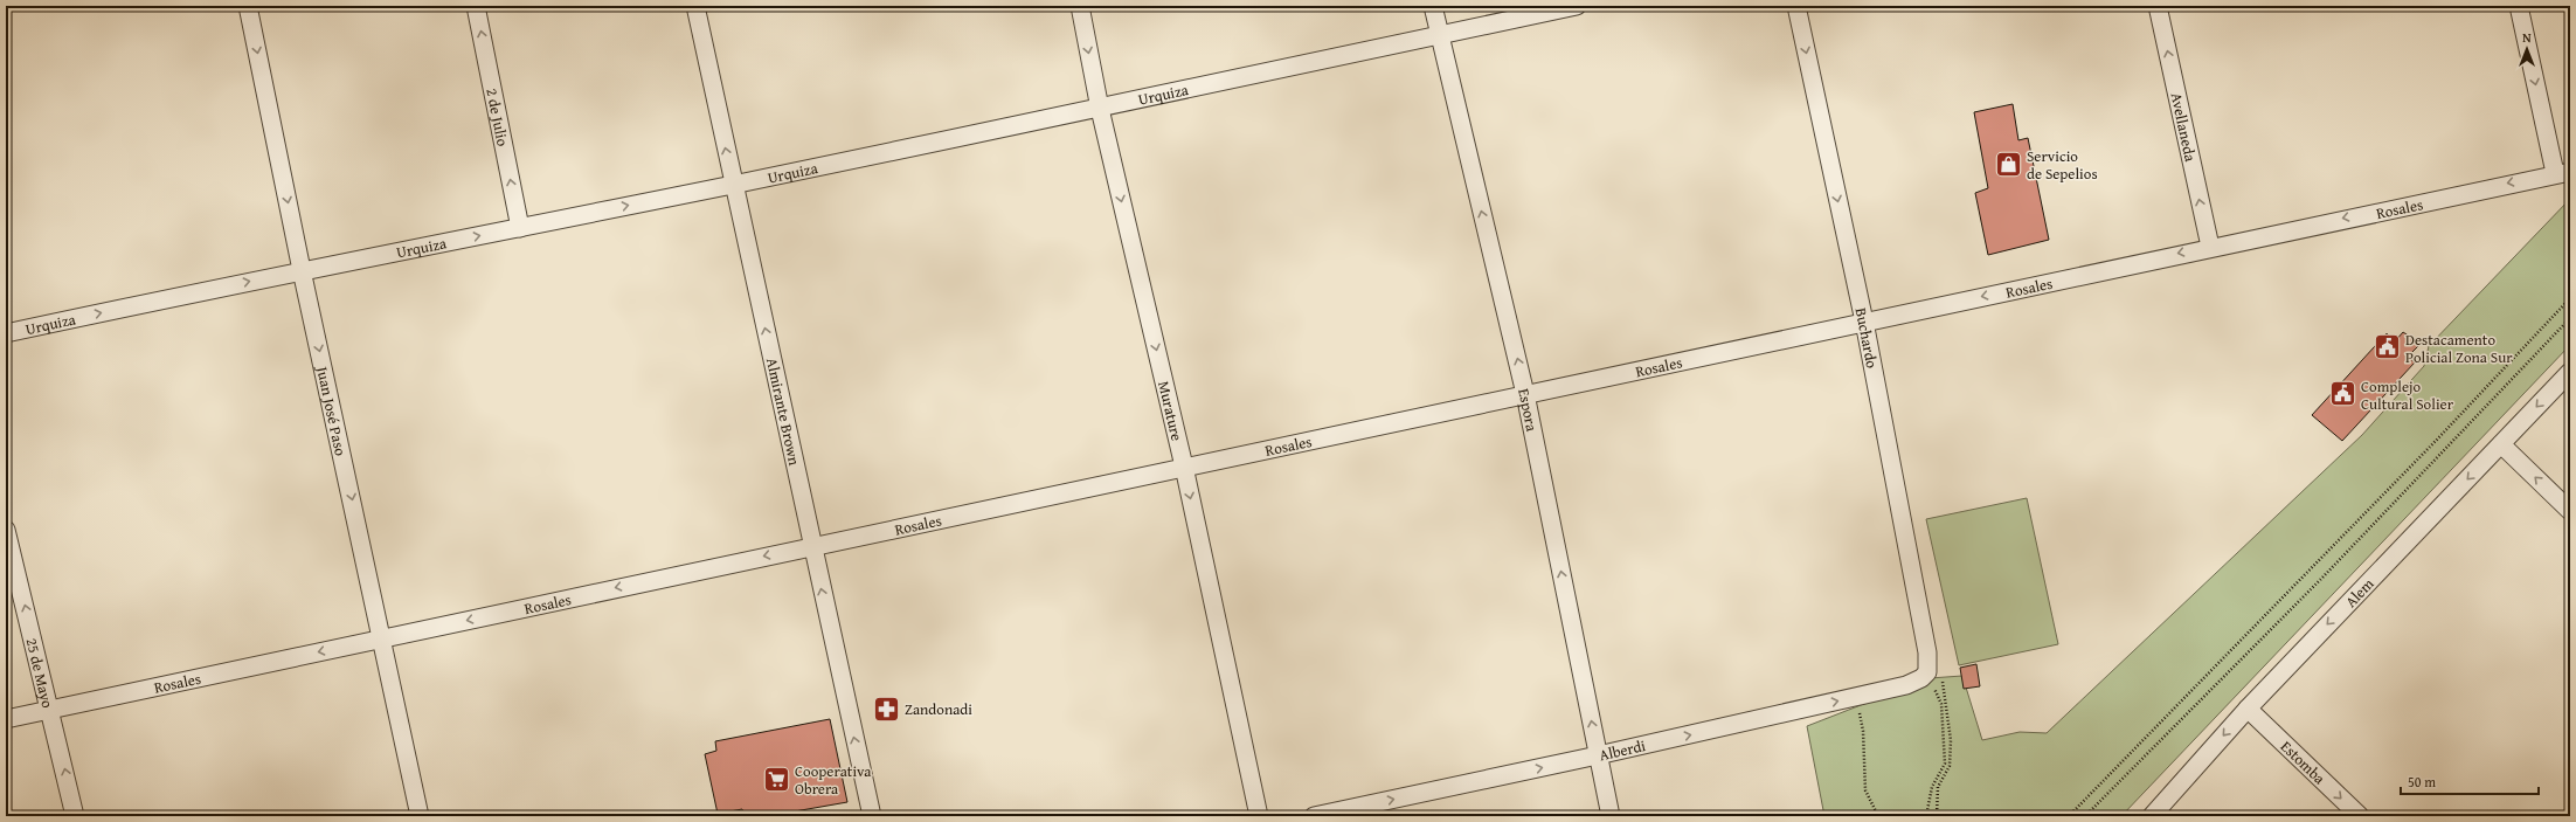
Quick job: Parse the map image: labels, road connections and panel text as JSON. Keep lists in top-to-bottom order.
{
  "streets": {
    "street": [
      "Urquiza",
      "2 de Julio",
      "Avellaneda",
      "Rosales",
      "Buchardo",
      "Espora",
      "Murature",
      "Juan José Paso",
      "Almirante Brown",
      "Alem",
      "25 de Mayo",
      "Alberdi",
      "Estomba"
    ]
  },
  "crossings": [
    ["Urquiza", "2 de Julio"],
    ["Urquiza", "Espora"],
    ["Urquiza", "Murature"],
    ["Urquiza", "Juan José Paso"],
    ["Urquiza", "Almirante Brown"],
    ["Avellaneda", "Rosales"],
    ["Rosales", "Buchardo"],
    ["Rosales", "Espora"],
    ["Rosales", "Murature"],
    ["Rosales", "Juan José Paso"],
    ["Rosales", "Almirante Brown"],
    ["Rosales", "25 de Mayo"],
    ["Buchardo", "Alberdi"],
    ["Espora", "Alberdi"],
    ["Alem", "Estomba"]
  ],
  "one_way": [
    "Urquiza",
    "2 de Julio",
    "Avellaneda",
    "Rosales",
    "Buchardo",
    "Espora",
    "Murature",
    "Juan José Paso",
    "Almirante Brown",
    "Alem",
    "25 de Mayo",
    "Alberdi",
    "Estomba"
  ],
  "places": {
    "shop": ["Servicio de Sepelios"],
    "public building": ["Destacamento Policial Zona Sur", "Complejo Cultural Solier"],
    "pharmacy": ["Zandonadi"],
    "supermarket": ["Cooperativa Obrera"]
  },
  "scale_bar": "50 m",
  "north": "top"
}
